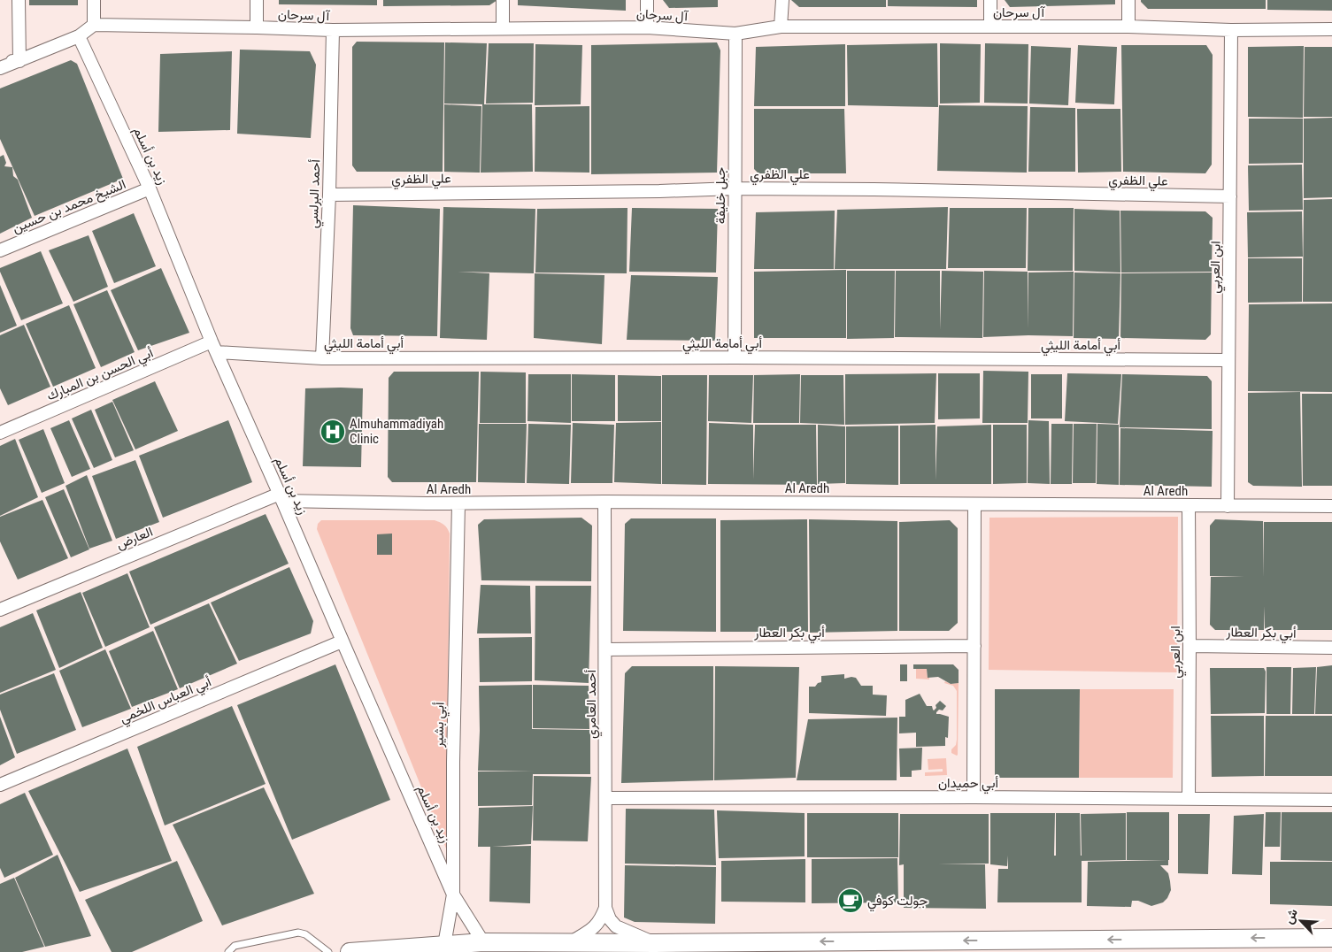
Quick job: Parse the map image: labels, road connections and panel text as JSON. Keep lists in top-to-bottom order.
{
  "streets": {
    "street": [
      "آل سرحان",
      "زيد بن أسلم",
      "علي الظفري",
      "أحمد البرلسي",
      "جبل خليفة",
      "الشيخ محمد بن حسين",
      "ابن العربي",
      "أبي أمامة الليثي",
      "أبي الحسن بن المبارك",
      "Al Aredh",
      "العارض",
      "أبي بكر العطار",
      "أبي العباس اللخمي",
      "أحمد العامري",
      "أبي بشير",
      "أبي حميدان"
    ]
  },
  "crossings": [
    ["آل سرحان", "أحمد البرلسي"],
    ["آل سرحان", "جبل خليفة"],
    ["آل سرحان", "ابن العربي"],
    ["زيد بن أسلم", "الشيخ محمد بن حسين"],
    ["زيد بن أسلم", "أبي أمامة الليثي"],
    ["زيد بن أسلم", "أبي الحسن بن المبارك"],
    ["زيد بن أسلم", "Al Aredh"],
    ["زيد بن أسلم", "العارض"],
    ["زيد بن أسلم", "أبي العباس اللخمي"],
    ["زيد بن أسلم", "أبي بشير"],
    ["علي الظفري", "أحمد البرلسي"],
    ["علي الظفري", "جبل خليفة"],
    ["علي الظفري", "ابن العربي"],
    ["أحمد البرلسي", "أبي أمامة الليثي"],
    ["جبل خليفة", "أبي أمامة الليثي"],
    ["ابن العربي", "أبي أمامة الليثي"],
    ["ابن العربي", "Al Aredh"],
    ["ابن العربي", "أبي بكر العطار"],
    ["ابن العربي", "أبي حميدان"],
    ["أبي أمامة الليثي", "أبي الحسن بن المبارك"],
    ["Al Aredh", "العارض"],
    ["Al Aredh", "أحمد العامري"],
    ["Al Aredh", "أبي بشير"],
    ["أبي بكر العطار", "أحمد العامري"],
    ["أحمد العامري", "أبي حميدان"]
  ],
  "places": {
    "hospital": ["Almuhammadiyah Clinic"],
    "cafe": ["جولت كوفي"]
  },
  "north": "top left"
}
